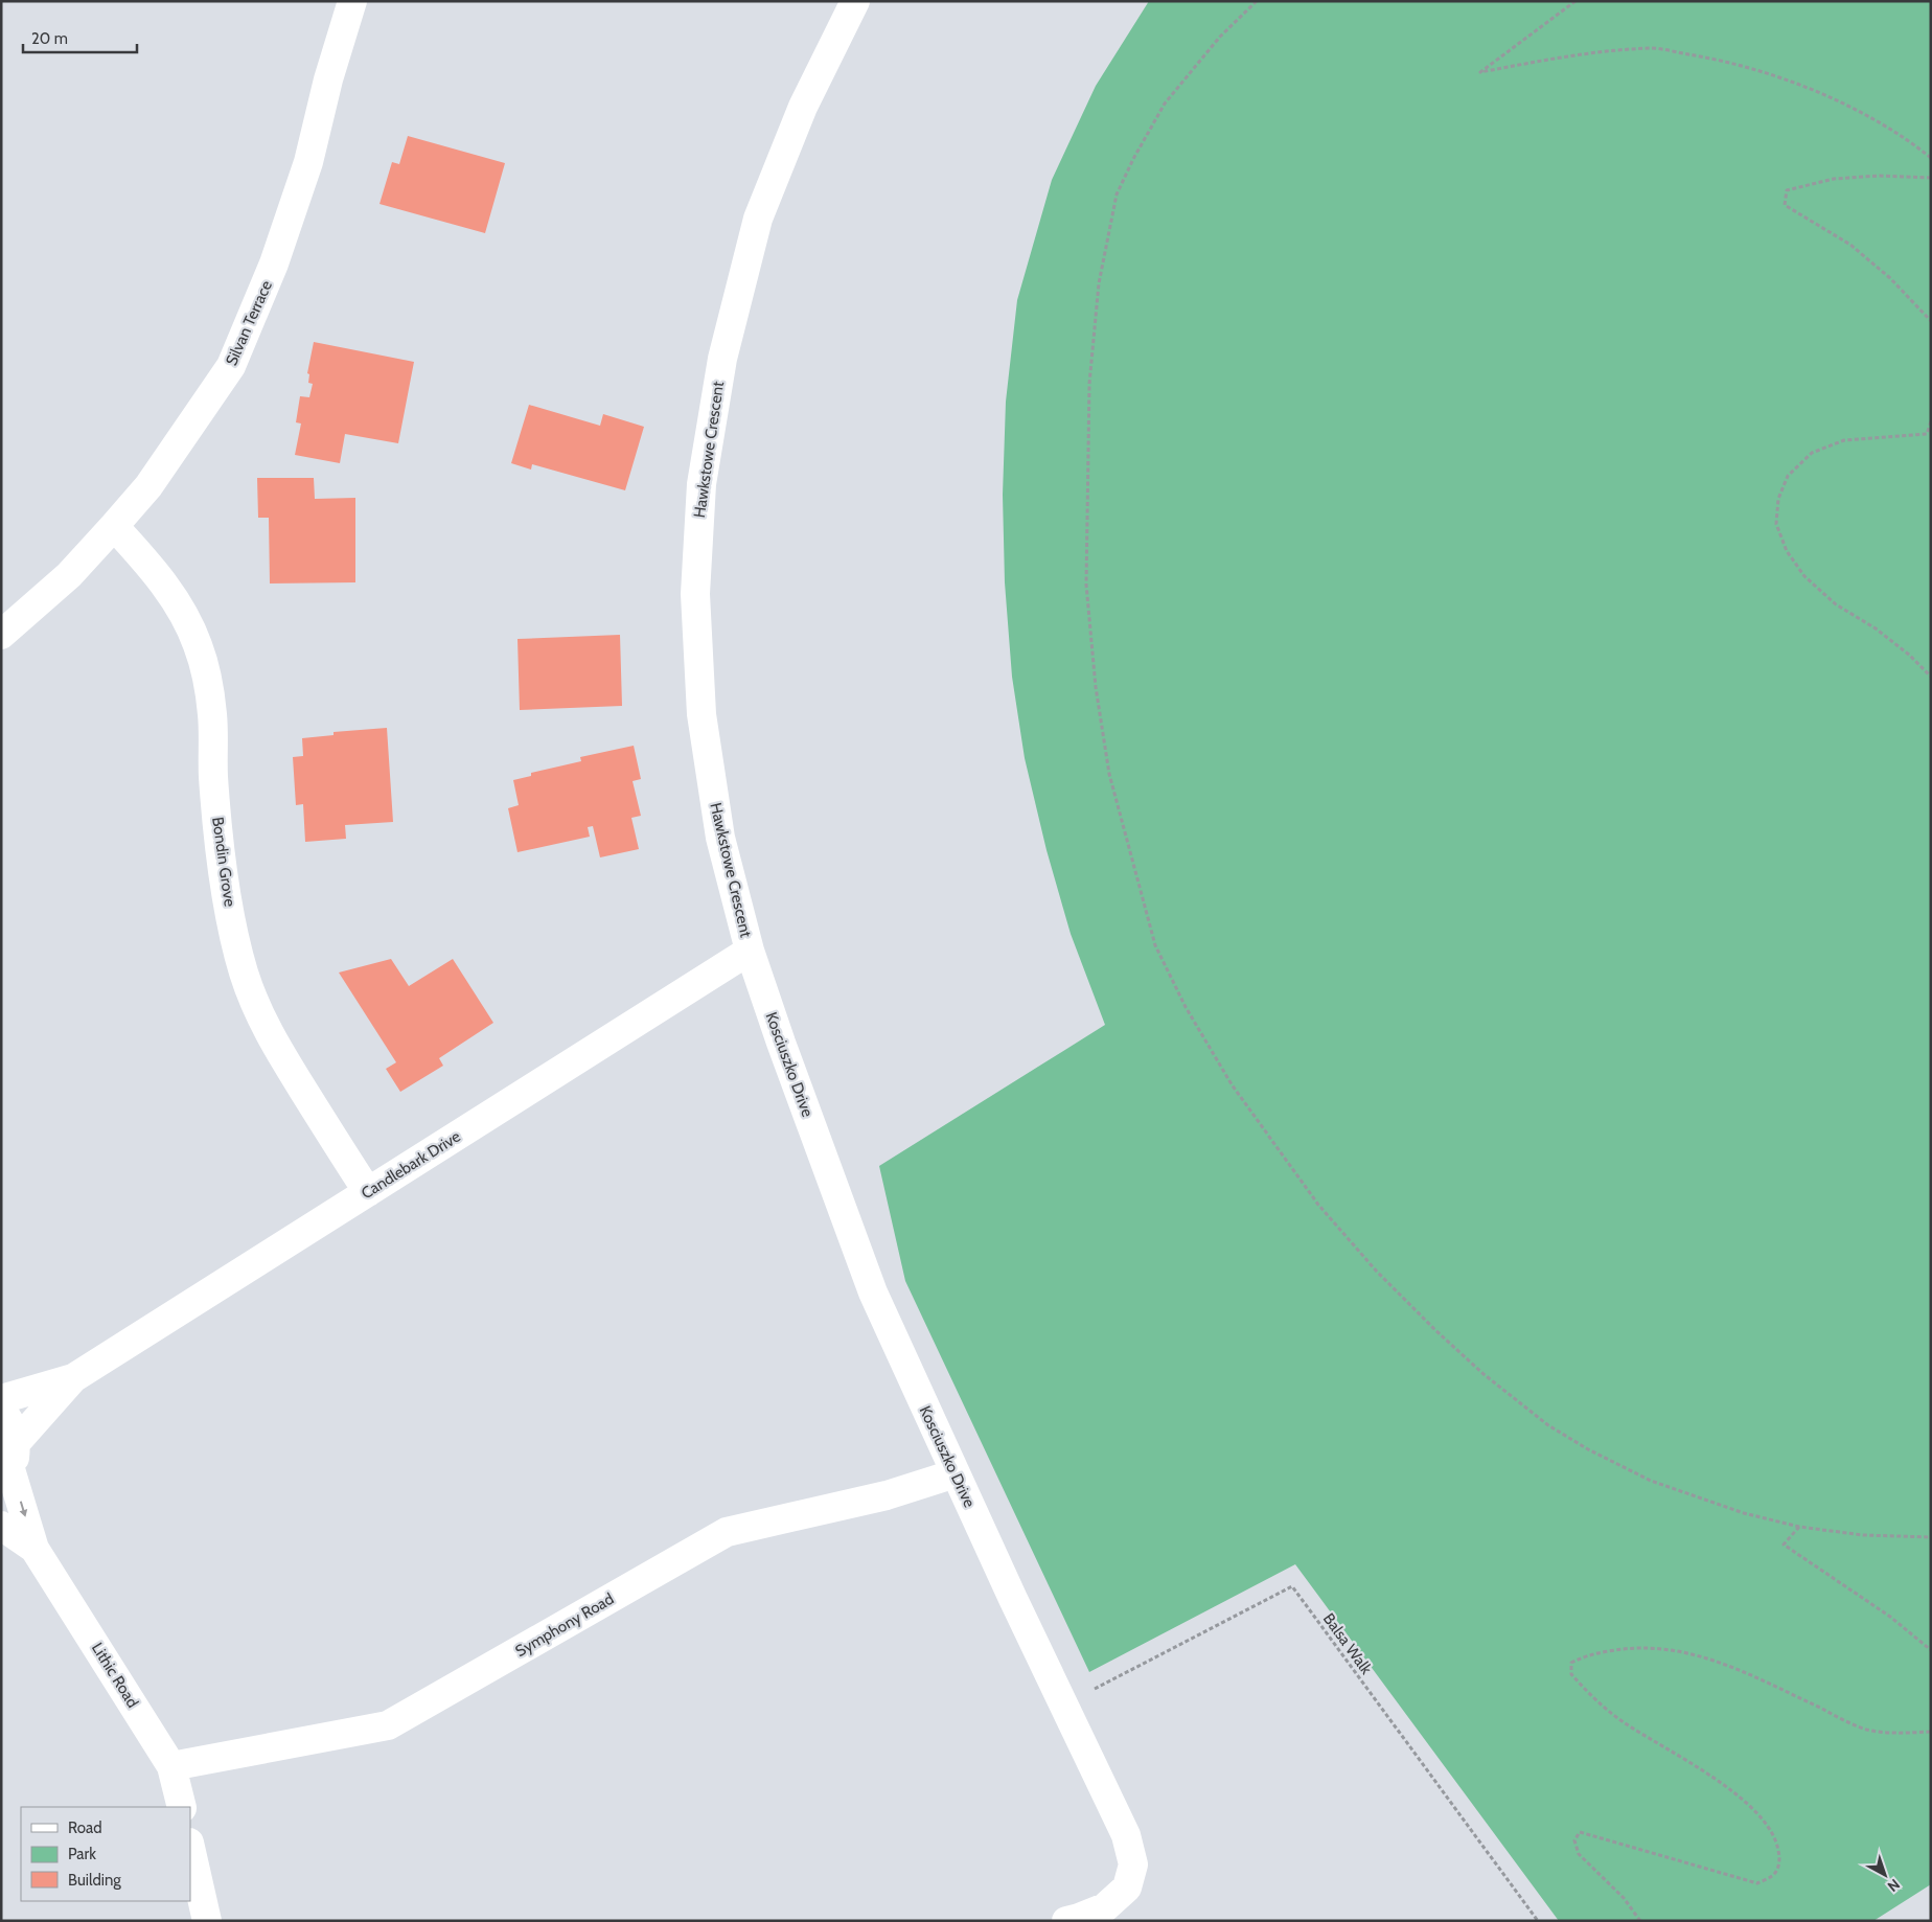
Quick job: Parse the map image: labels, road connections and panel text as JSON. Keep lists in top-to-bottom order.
{
  "streets": {
    "street": [
      "Silvan Terrace",
      "Hawkstowe Crescent",
      "Bondin Grove",
      "Kosciuszko Drive",
      "Candlebark Drive",
      "Symphony Road",
      "Lithic Road"
    ],
    "path": ["Balsa Walk"]
  },
  "crossings": [
    ["Silvan Terrace", "Bondin Grove"],
    ["Hawkstowe Crescent", "Kosciuszko Drive"],
    ["Hawkstowe Crescent", "Candlebark Drive"],
    ["Bondin Grove", "Candlebark Drive"],
    ["Kosciuszko Drive", "Candlebark Drive"],
    ["Kosciuszko Drive", "Symphony Road"],
    ["Kosciuszko Drive", "Balsa Walk"],
    ["Candlebark Drive", "Lithic Road"],
    ["Symphony Road", "Lithic Road"]
  ],
  "legend": ["Road", "Park", "Building"],
  "scale_bar": "20 m",
  "north": "bottom right"
}
